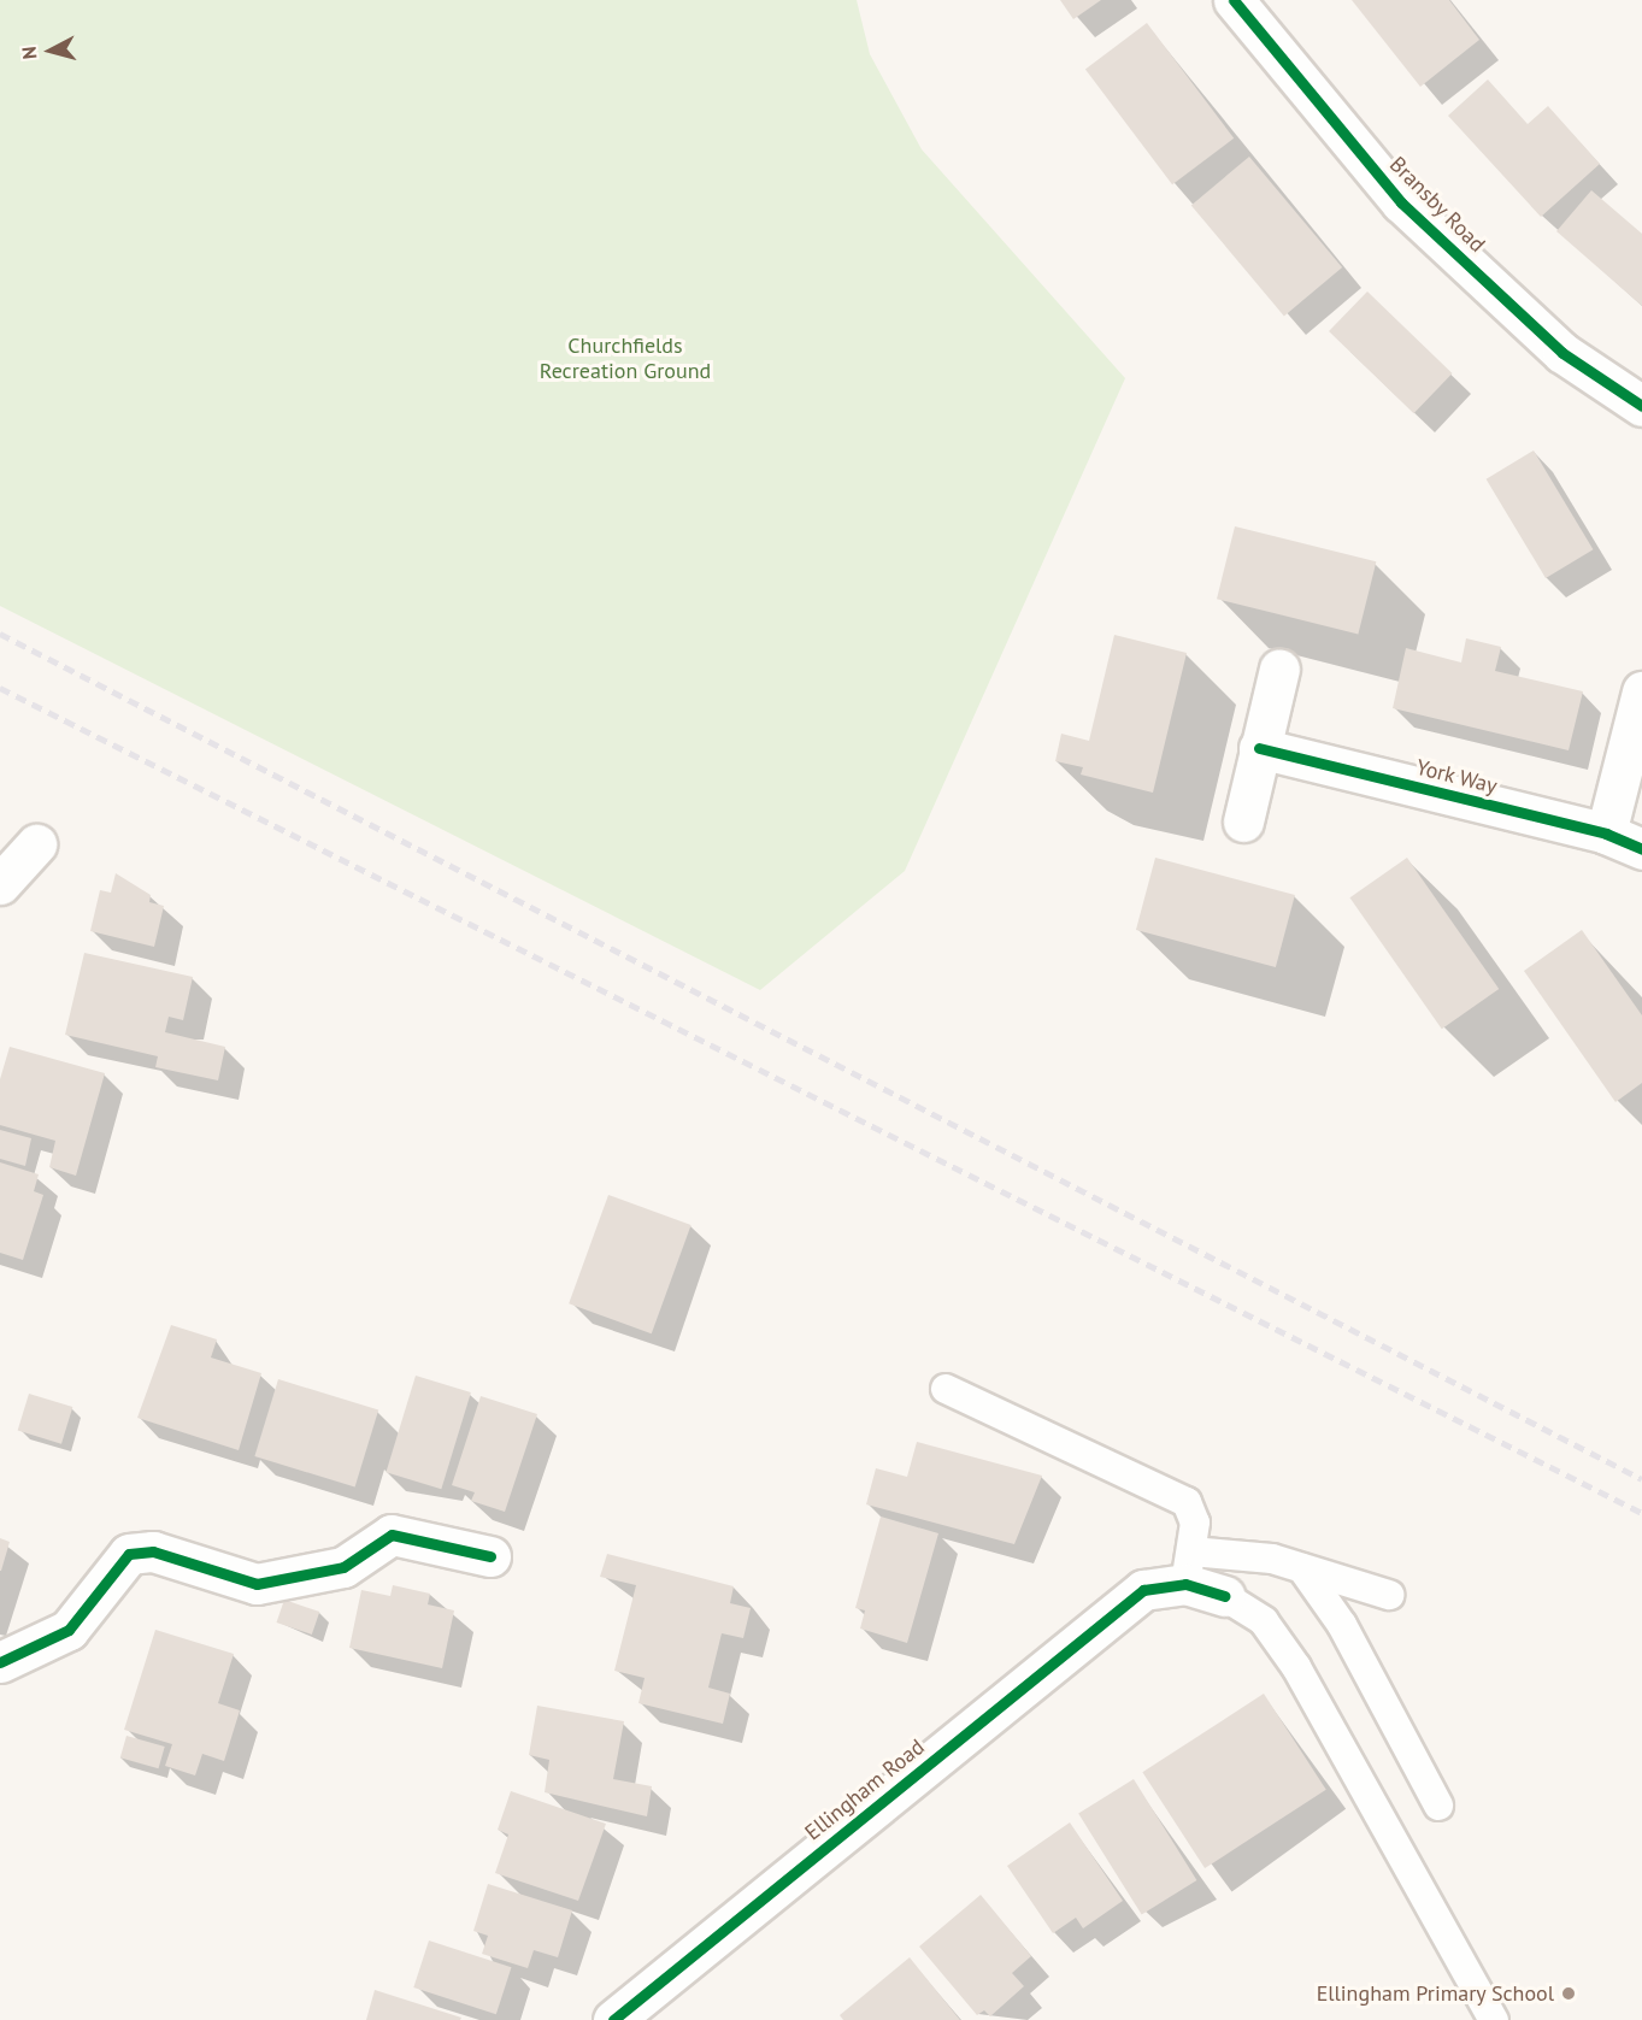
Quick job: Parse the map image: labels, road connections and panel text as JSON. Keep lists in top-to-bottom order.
{
  "streets": {
    "street": ["Bransby Road", "York Way", "Ellingham Road"]
  },
  "parks": ["Churchfields Recreation Ground"],
  "places": ["Ellingham Primary School"],
  "north": "left"
}
